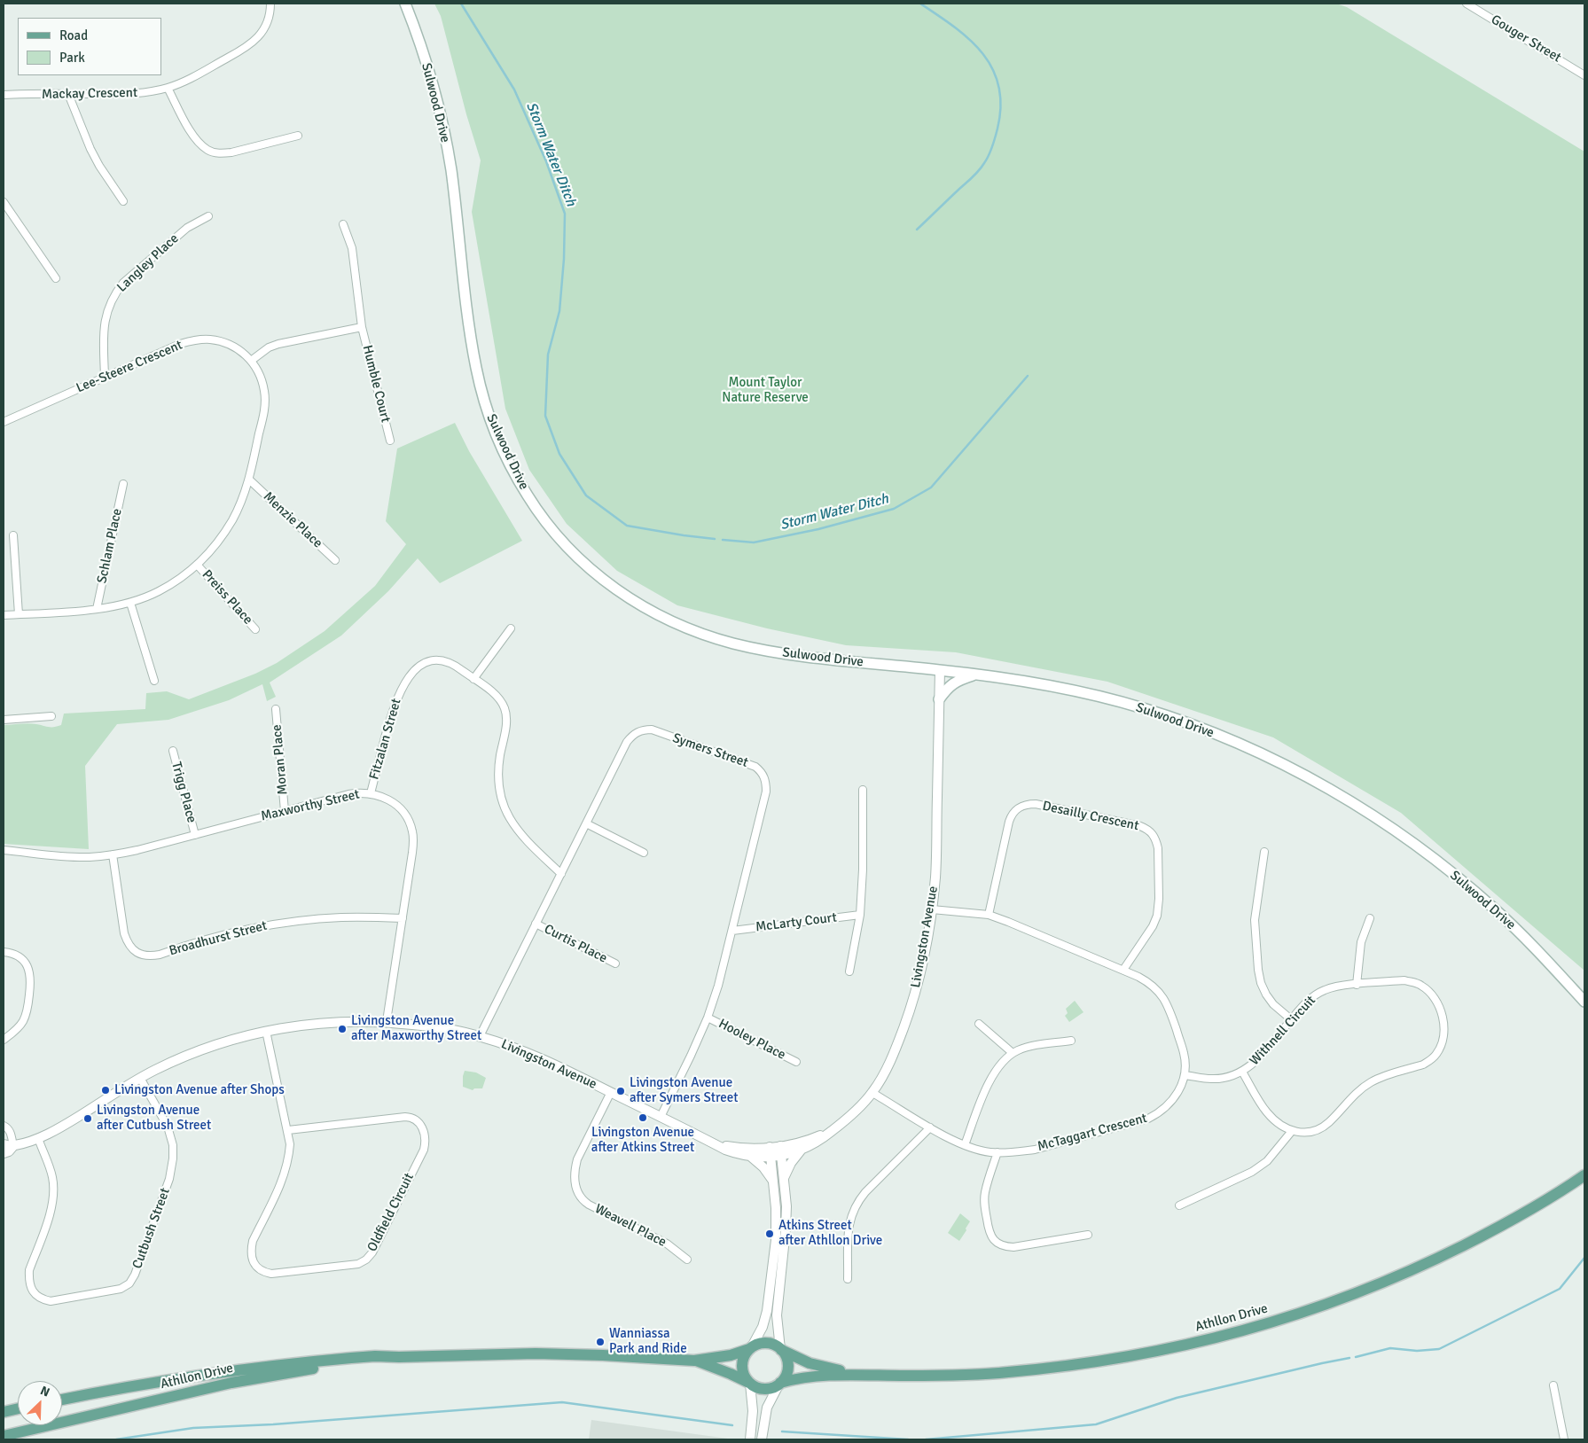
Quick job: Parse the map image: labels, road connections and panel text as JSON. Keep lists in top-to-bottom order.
{
  "streets": {
    "main road": ["Sulwood Drive", "Athllon Drive"],
    "street": [
      "Gouger Street",
      "Mackay Crescent",
      "Langley Place",
      "Lee-Steere Crescent",
      "Humble Court",
      "Menzie Place",
      "Schlam Place",
      "Preiss Place",
      "Fitzalan Street",
      "Symers Street",
      "Moran Place",
      "Trigg Place",
      "Maxworthy Street",
      "Desailly Crescent",
      "McLarty Court",
      "Livingston Avenue",
      "Broadhurst Street",
      "Curtis Place",
      "Withnell Circuit",
      "Hooley Place",
      "McTaggart Crescent",
      "Oldfield Circuit",
      "Weavell Place",
      "Cutbush Street"
    ]
  },
  "crossings": [
    ["Sulwood Drive", "Livingston Avenue"],
    ["Langley Place", "Lee-Steere Crescent"],
    ["Lee-Steere Crescent", "Humble Court"],
    ["Lee-Steere Crescent", "Menzie Place"],
    ["Lee-Steere Crescent", "Schlam Place"],
    ["Lee-Steere Crescent", "Preiss Place"],
    ["Fitzalan Street", "Symers Street"],
    ["Fitzalan Street", "Maxworthy Street"],
    ["Symers Street", "McLarty Court"],
    ["Symers Street", "Livingston Avenue"],
    ["Symers Street", "Curtis Place"],
    ["Symers Street", "Hooley Place"],
    ["Moran Place", "Maxworthy Street"],
    ["Trigg Place", "Maxworthy Street"],
    ["Maxworthy Street", "Livingston Avenue"],
    ["Maxworthy Street", "Broadhurst Street"],
    ["Desailly Crescent", "McTaggart Crescent"],
    ["Livingston Avenue", "McTaggart Crescent"],
    ["Livingston Avenue", "Oldfield Circuit"],
    ["Livingston Avenue", "Weavell Place"],
    ["Livingston Avenue", "Cutbush Street"],
    ["Withnell Circuit", "McTaggart Crescent"]
  ],
  "water": ["Storm Water Ditch"],
  "parks": ["Mount Taylor Nature Reserve"],
  "places": [
    "Livingston Avenue after Maxworthy Street",
    "Livingston Avenue after Shops",
    "Livingston Avenue after Symers Street",
    "Livingston Avenue after Atkins Street",
    "Livingston Avenue after Cutbush Street",
    "Atkins Street after Athllon Drive",
    "Wanniassa Park and Ride"
  ],
  "legend": ["Road", "Park"],
  "north": "top right"
}
